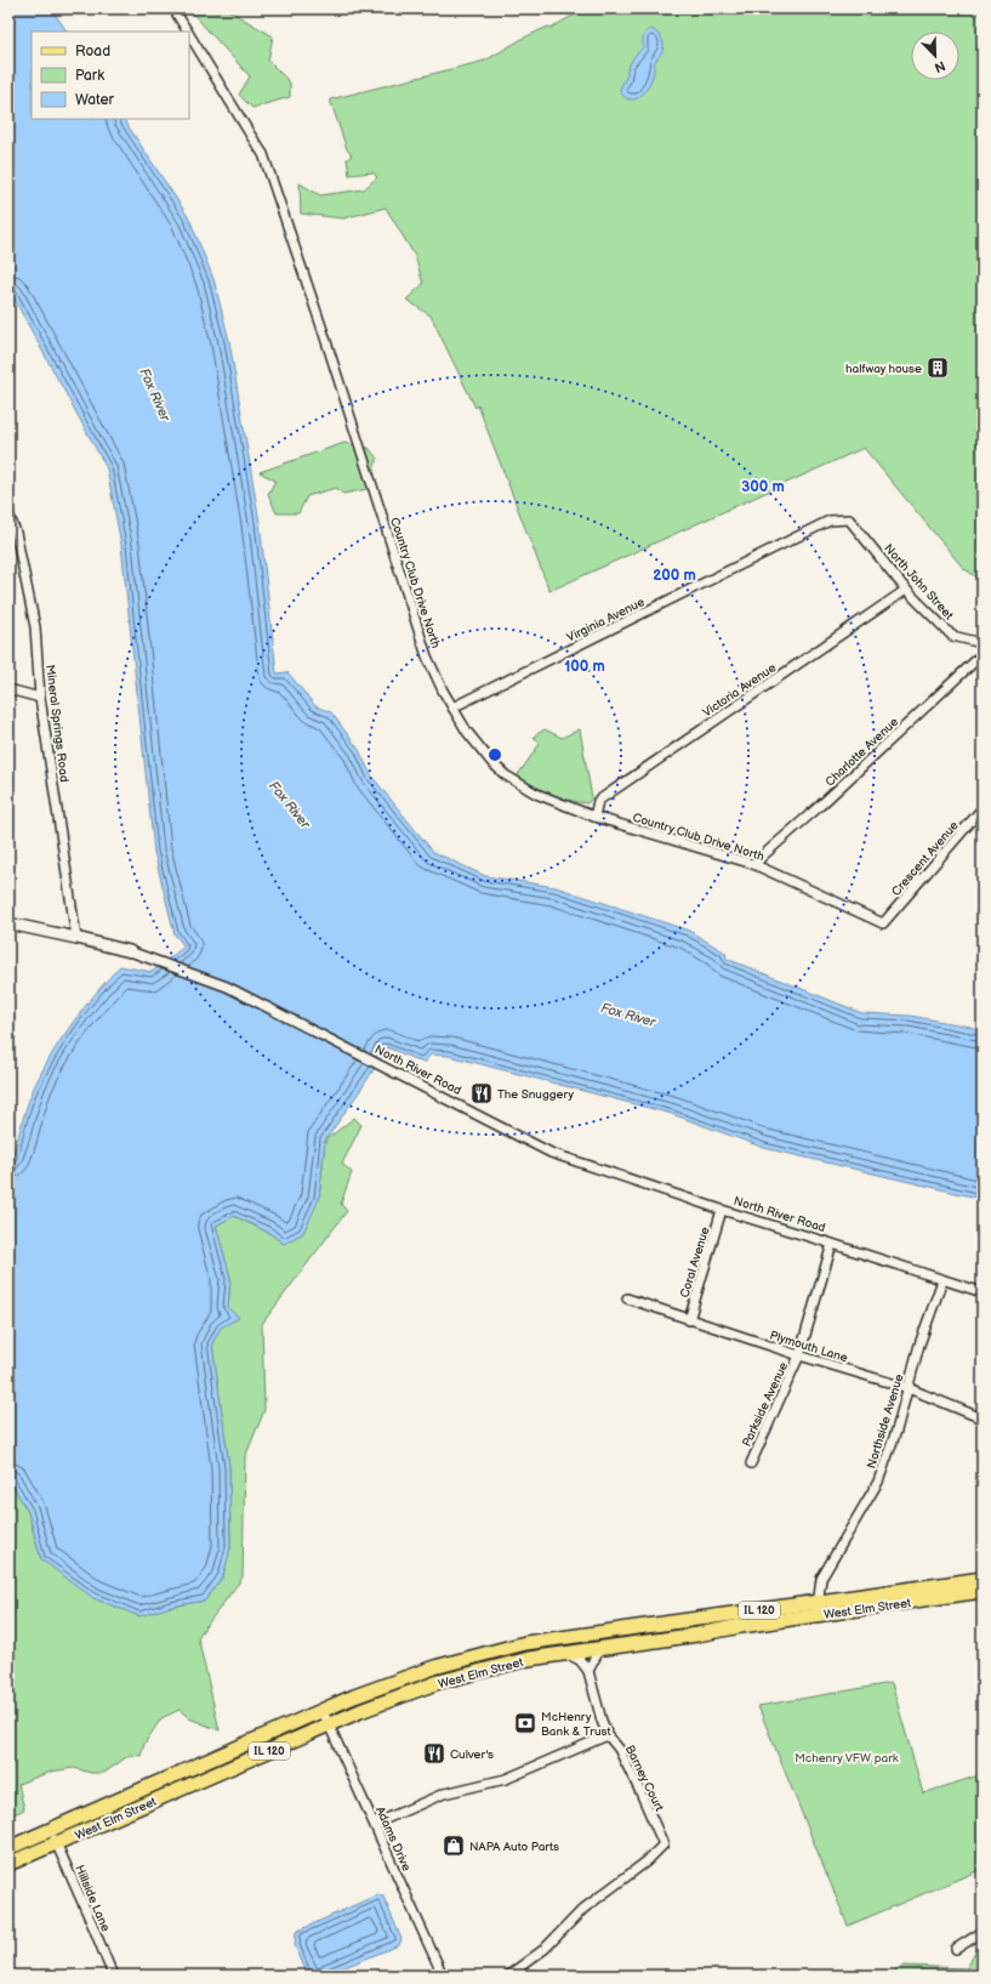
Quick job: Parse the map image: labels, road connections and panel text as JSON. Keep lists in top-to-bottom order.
{
  "streets": {
    "main road": ["West Elm Street", "IL 120"],
    "street": [
      "North John Street",
      "Country Club Drive North",
      "Virginia Avenue",
      "Victoria Avenue",
      "Mineral Springs Road",
      "Charlotte Avenue",
      "Crescent Avenue",
      "North River Road",
      "Coral Avenue",
      "Plymouth Lane",
      "Parkside Avenue",
      "Northside Avenue",
      "Barney Court",
      "Adams Drive",
      "Hillside Lane"
    ]
  },
  "crossings": [
    ["North John Street", "Virginia Avenue"],
    ["North John Street", "Victoria Avenue"],
    ["Country Club Drive North", "Virginia Avenue"],
    ["Country Club Drive North", "Victoria Avenue"],
    ["Country Club Drive North", "Charlotte Avenue"],
    ["Country Club Drive North", "Crescent Avenue"],
    ["Mineral Springs Road", "North River Road"],
    ["North River Road", "Coral Avenue"],
    ["North River Road", "Parkside Avenue"],
    ["North River Road", "Northside Avenue"],
    ["Coral Avenue", "Plymouth Lane"],
    ["Plymouth Lane", "Parkside Avenue"],
    ["Plymouth Lane", "Northside Avenue"],
    ["Northside Avenue", "West Elm Street"],
    ["West Elm Street", "Adams Drive"],
    ["West Elm Street", "Hillside Lane"]
  ],
  "water": ["Fox River"],
  "parks": ["Mchenry VFW park"],
  "places": {
    "building": ["halfway house"],
    "restaurant": ["The Snuggery", "Culver's"],
    "bank": ["McHenry Bank & Trust"],
    "shop": ["NAPA Auto Parts"]
  },
  "legend": ["Road", "Park", "Water"],
  "north": "bottom right",
  "rings": ["300 m", "200 m", "100 m"]
}
